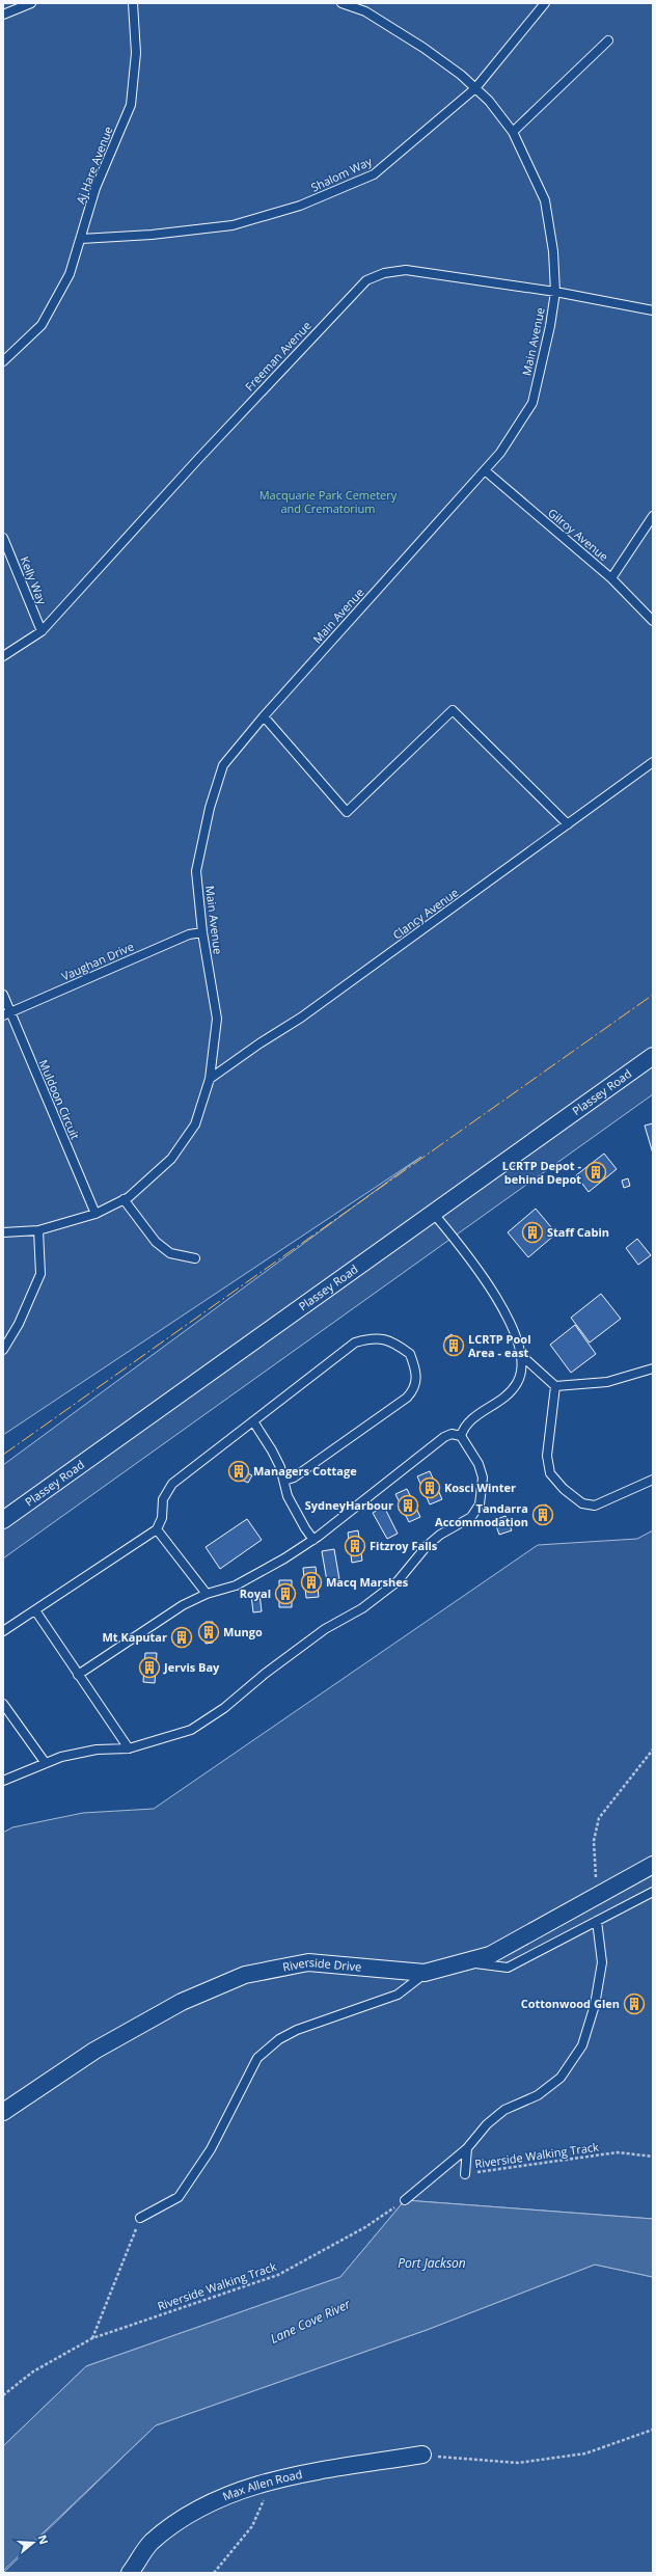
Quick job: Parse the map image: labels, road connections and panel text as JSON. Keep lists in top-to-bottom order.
{
  "streets": {
    "street": ["Plassey Road", "Riverside Drive", "Max Allen Road"],
    "lane": [
      "Aj Hare Avenue",
      "Shalom Way",
      "Main Avenue",
      "Freeman Avenue",
      "Gilroy Avenue",
      "Kelly Way",
      "Clancy Avenue",
      "Vaughan Drive",
      "Muldoon Circuit"
    ],
    "path": ["Riverside Walking Track"]
  },
  "crossings": [
    ["Aj Hare Avenue", "Shalom Way"],
    ["Shalom Way", "Main Avenue"],
    ["Main Avenue", "Freeman Avenue"],
    ["Main Avenue", "Gilroy Avenue"],
    ["Main Avenue", "Clancy Avenue"],
    ["Main Avenue", "Vaughan Drive"],
    ["Main Avenue", "Muldoon Circuit"],
    ["Freeman Avenue", "Kelly Way"],
    ["Vaughan Drive", "Muldoon Circuit"]
  ],
  "water": ["Port Jackson", "Lane Cove River"],
  "parks": ["Macquarie Park Cemetery and Crematorium"],
  "places": {
    "building": [
      "LCRTP Depot - behind Depot",
      "Staff Cabin",
      "LCRTP Pool Area - east",
      "Managers Cottage",
      "Kosci Winter",
      "SydneyHarbour",
      "Tandarra Accommodation",
      "Fitzroy Falls",
      "Macq Marshes",
      "Royal",
      "Mungo",
      "Mt Kaputar",
      "Jervis Bay",
      "Cottonwood Glen"
    ]
  },
  "north": "right"
}
